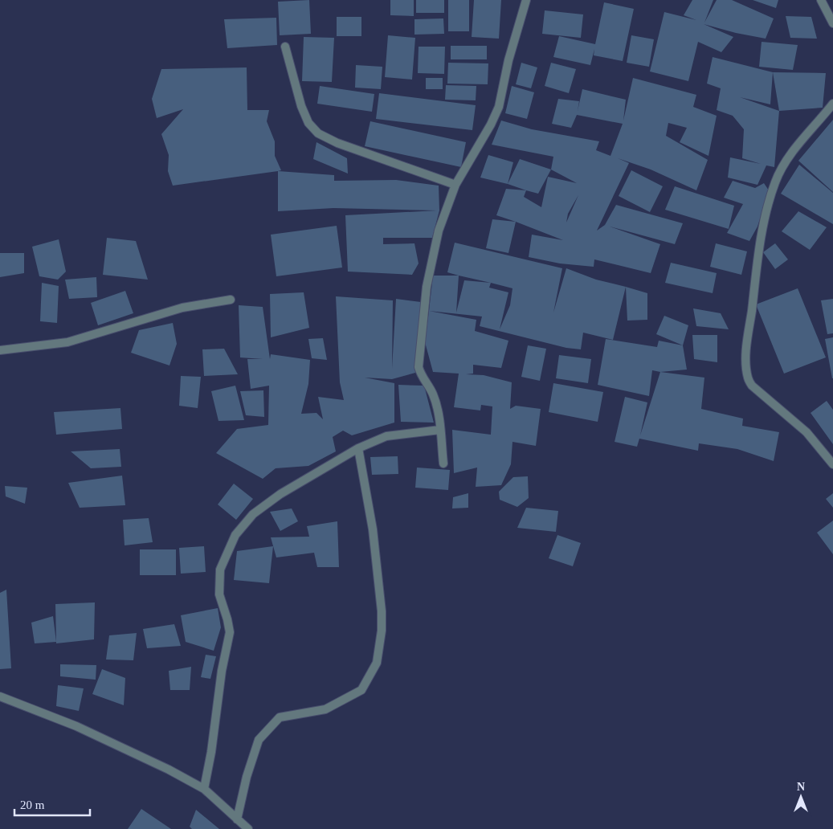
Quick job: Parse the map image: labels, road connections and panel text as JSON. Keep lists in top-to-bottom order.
{
  "scale_bar": "20 m",
  "north": "top"
}
